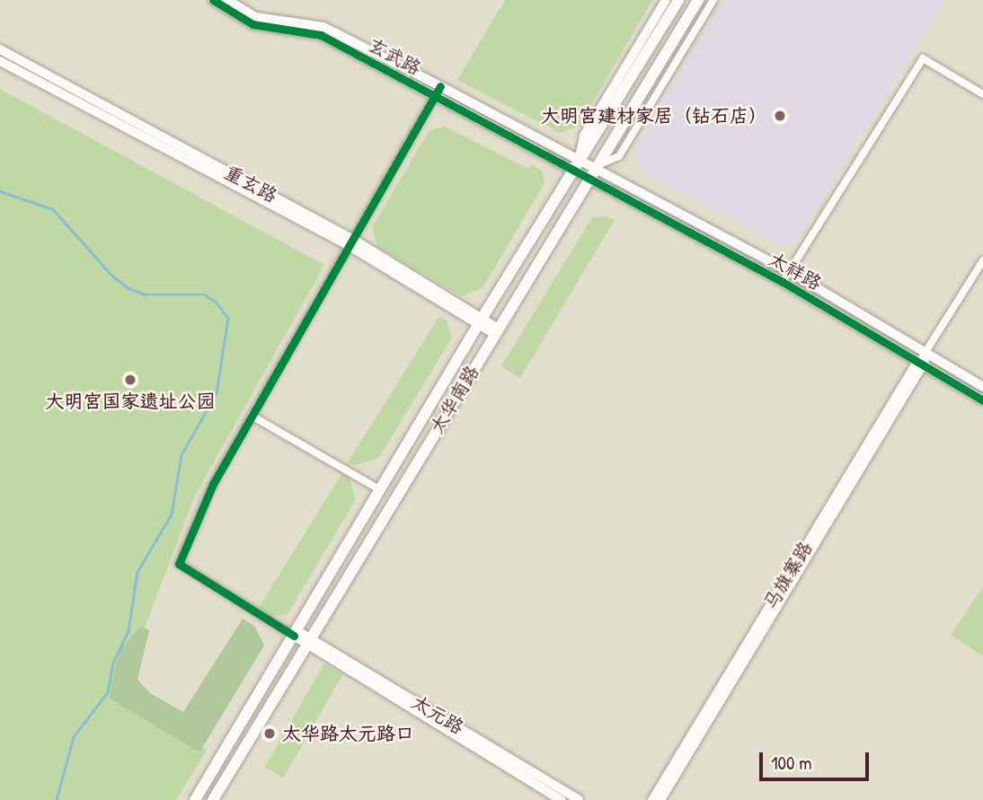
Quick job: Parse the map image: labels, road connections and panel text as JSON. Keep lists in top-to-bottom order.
{
  "streets": {
    "main road": ["太华南路", "太元路"],
    "street": [
      "玄武路",
      "重玄路",
      "太祥路",
      "马旗寨路"
    ]
  },
  "crossings": [
    ["玄武路", "太祥路"],
    ["玄武路", "太华南路"],
    ["重玄路", "太华南路"],
    ["太祥路", "太华南路"],
    ["太祥路", "马旗寨路"],
    ["太华南路", "太元路"]
  ],
  "places": ["大明宫建材家居（钻石店）", "大明宫国家遗址公园", "太华路太元路口"],
  "scale_bar": "100 m"
}
